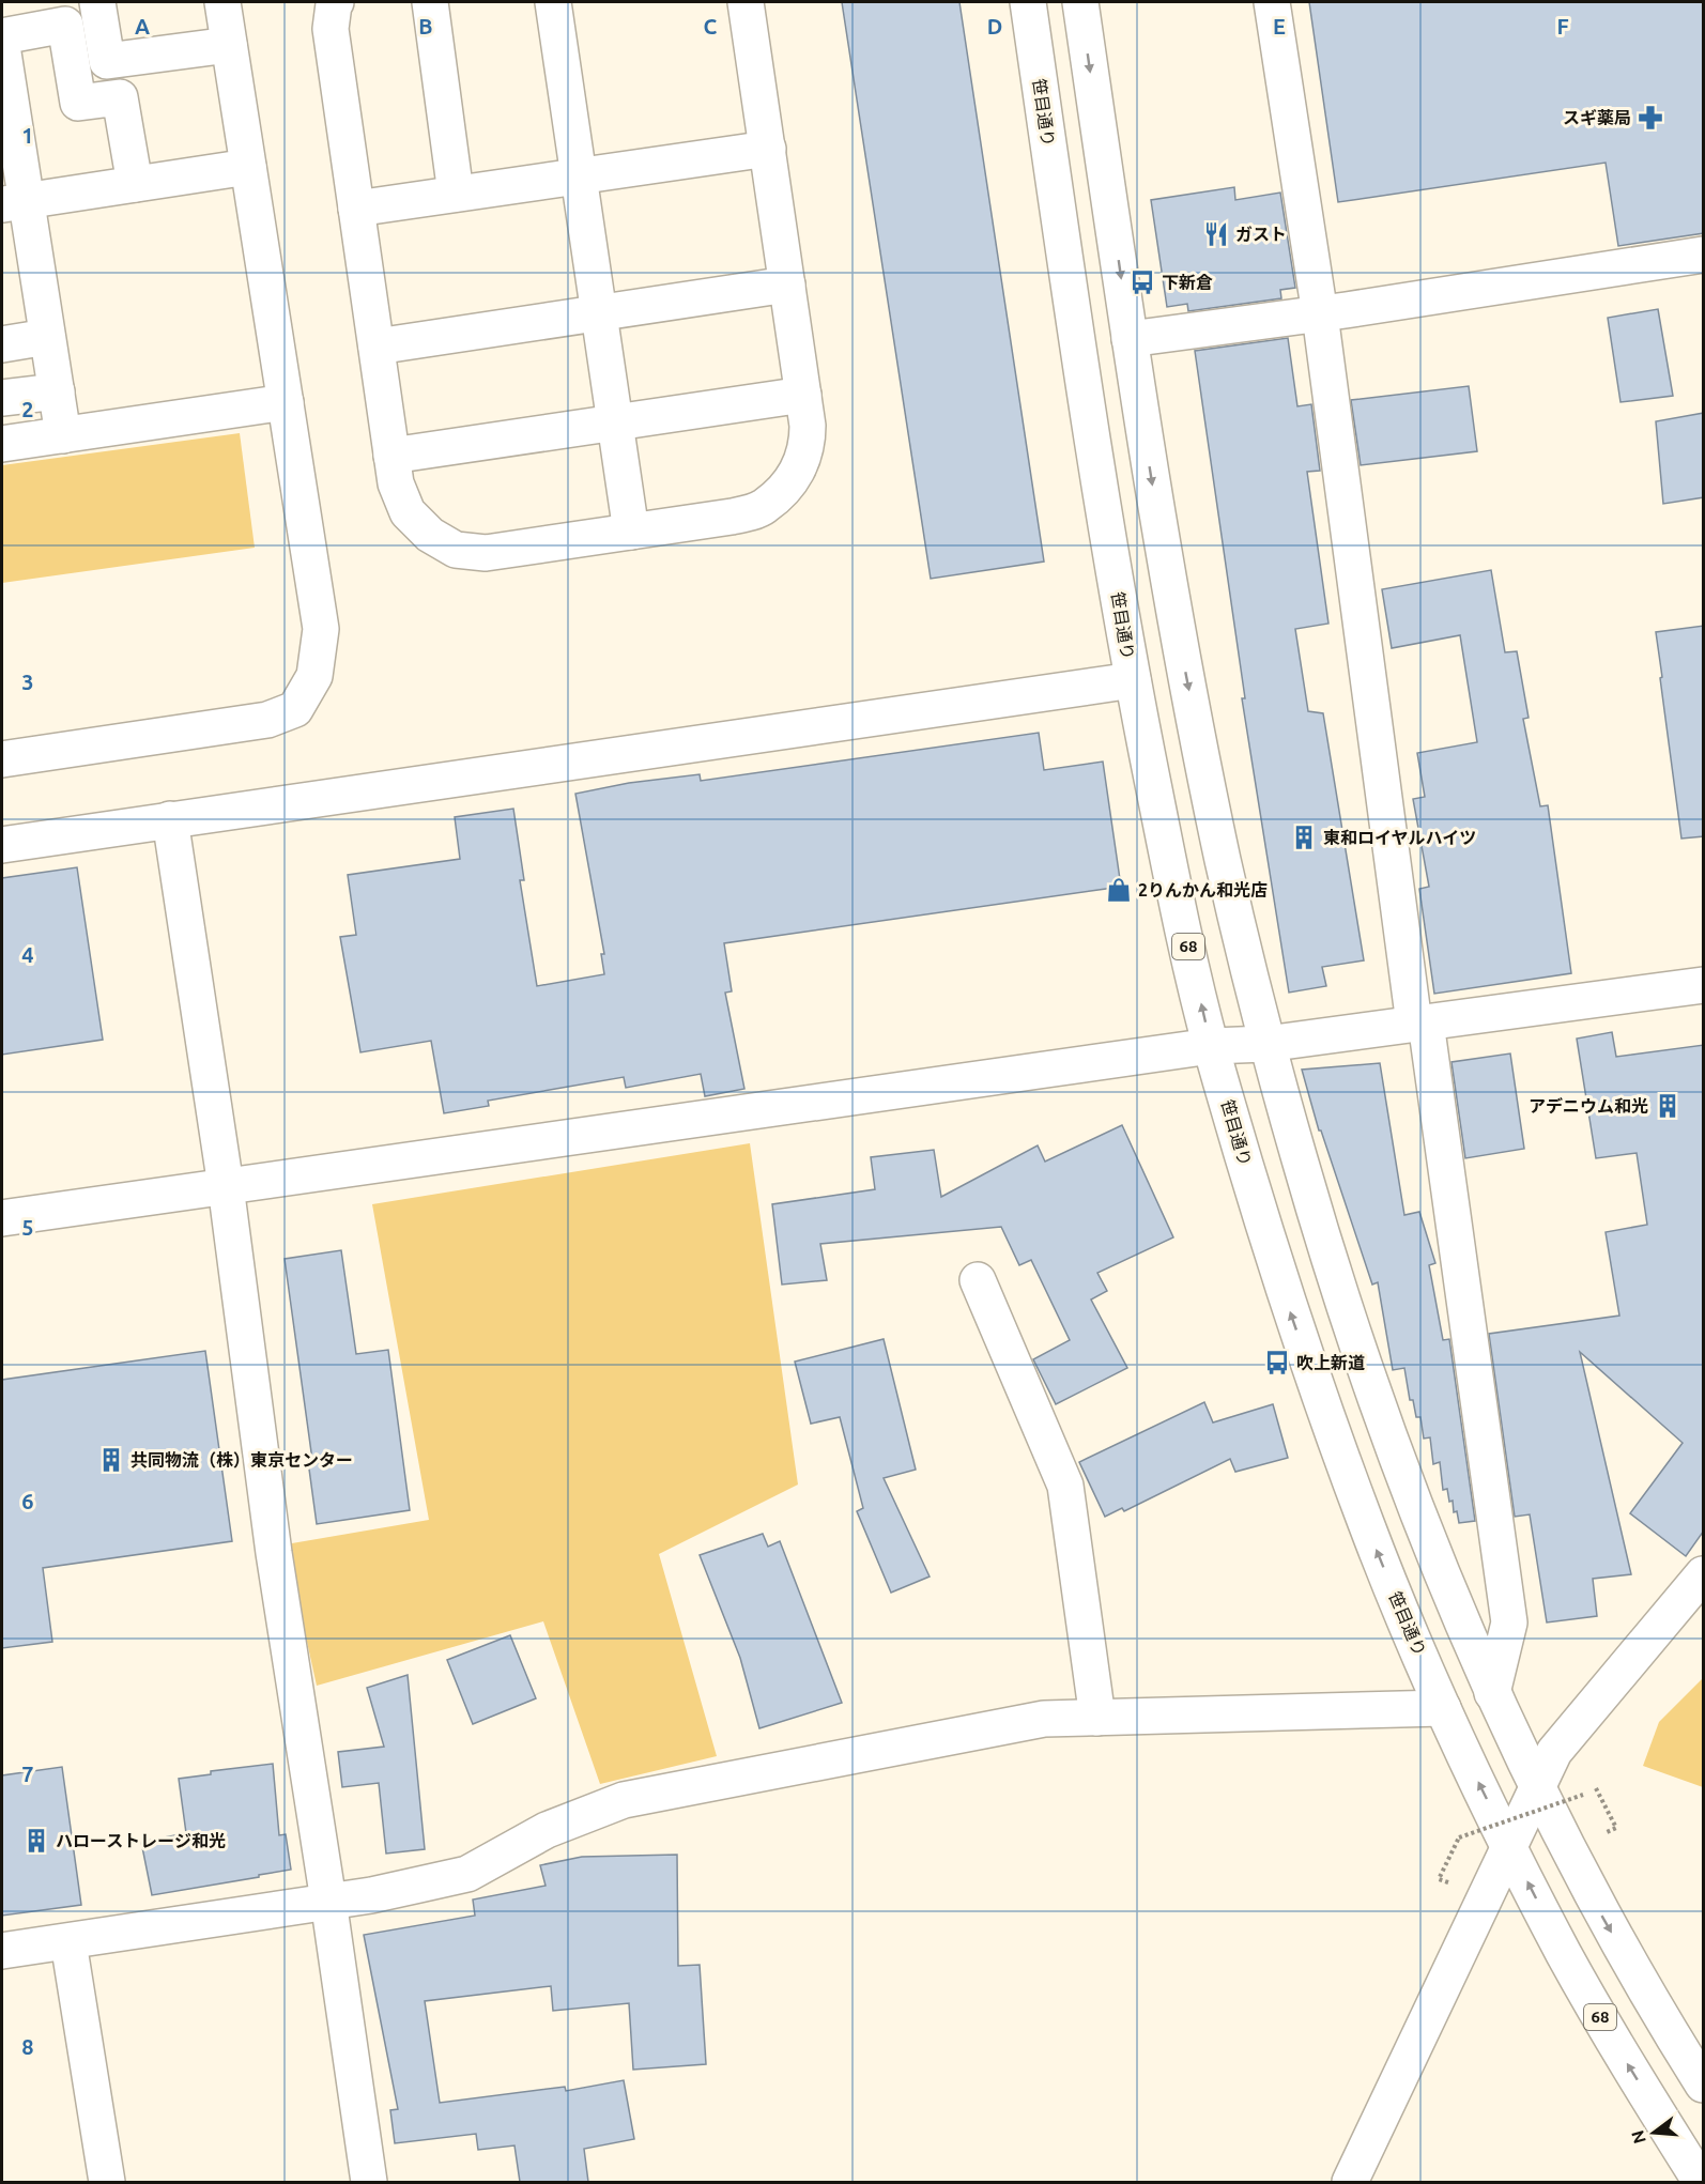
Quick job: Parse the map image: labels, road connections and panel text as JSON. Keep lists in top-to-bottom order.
{
  "streets": {
    "street": ["笹目通り", "68"]
  },
  "places": {
    "pharmacy": ["スギ薬局"],
    "restaurant": ["ガスト"],
    "bus stop": ["下新倉", "吹上新道"],
    "building": [
      "東和ロイヤルハイツ",
      "アデニウム和光",
      "共同物流（株）東京センター",
      "ハローストレージ和光"
    ],
    "shop": ["2りんかん和光店"]
  },
  "north": "left",
  "grid": {
    "columns": [
      "A",
      "B",
      "C",
      "D",
      "E",
      "F"
    ],
    "rows": [
      "1",
      "2",
      "3",
      "4",
      "5",
      "6",
      "7",
      "8"
    ]
  }
}
